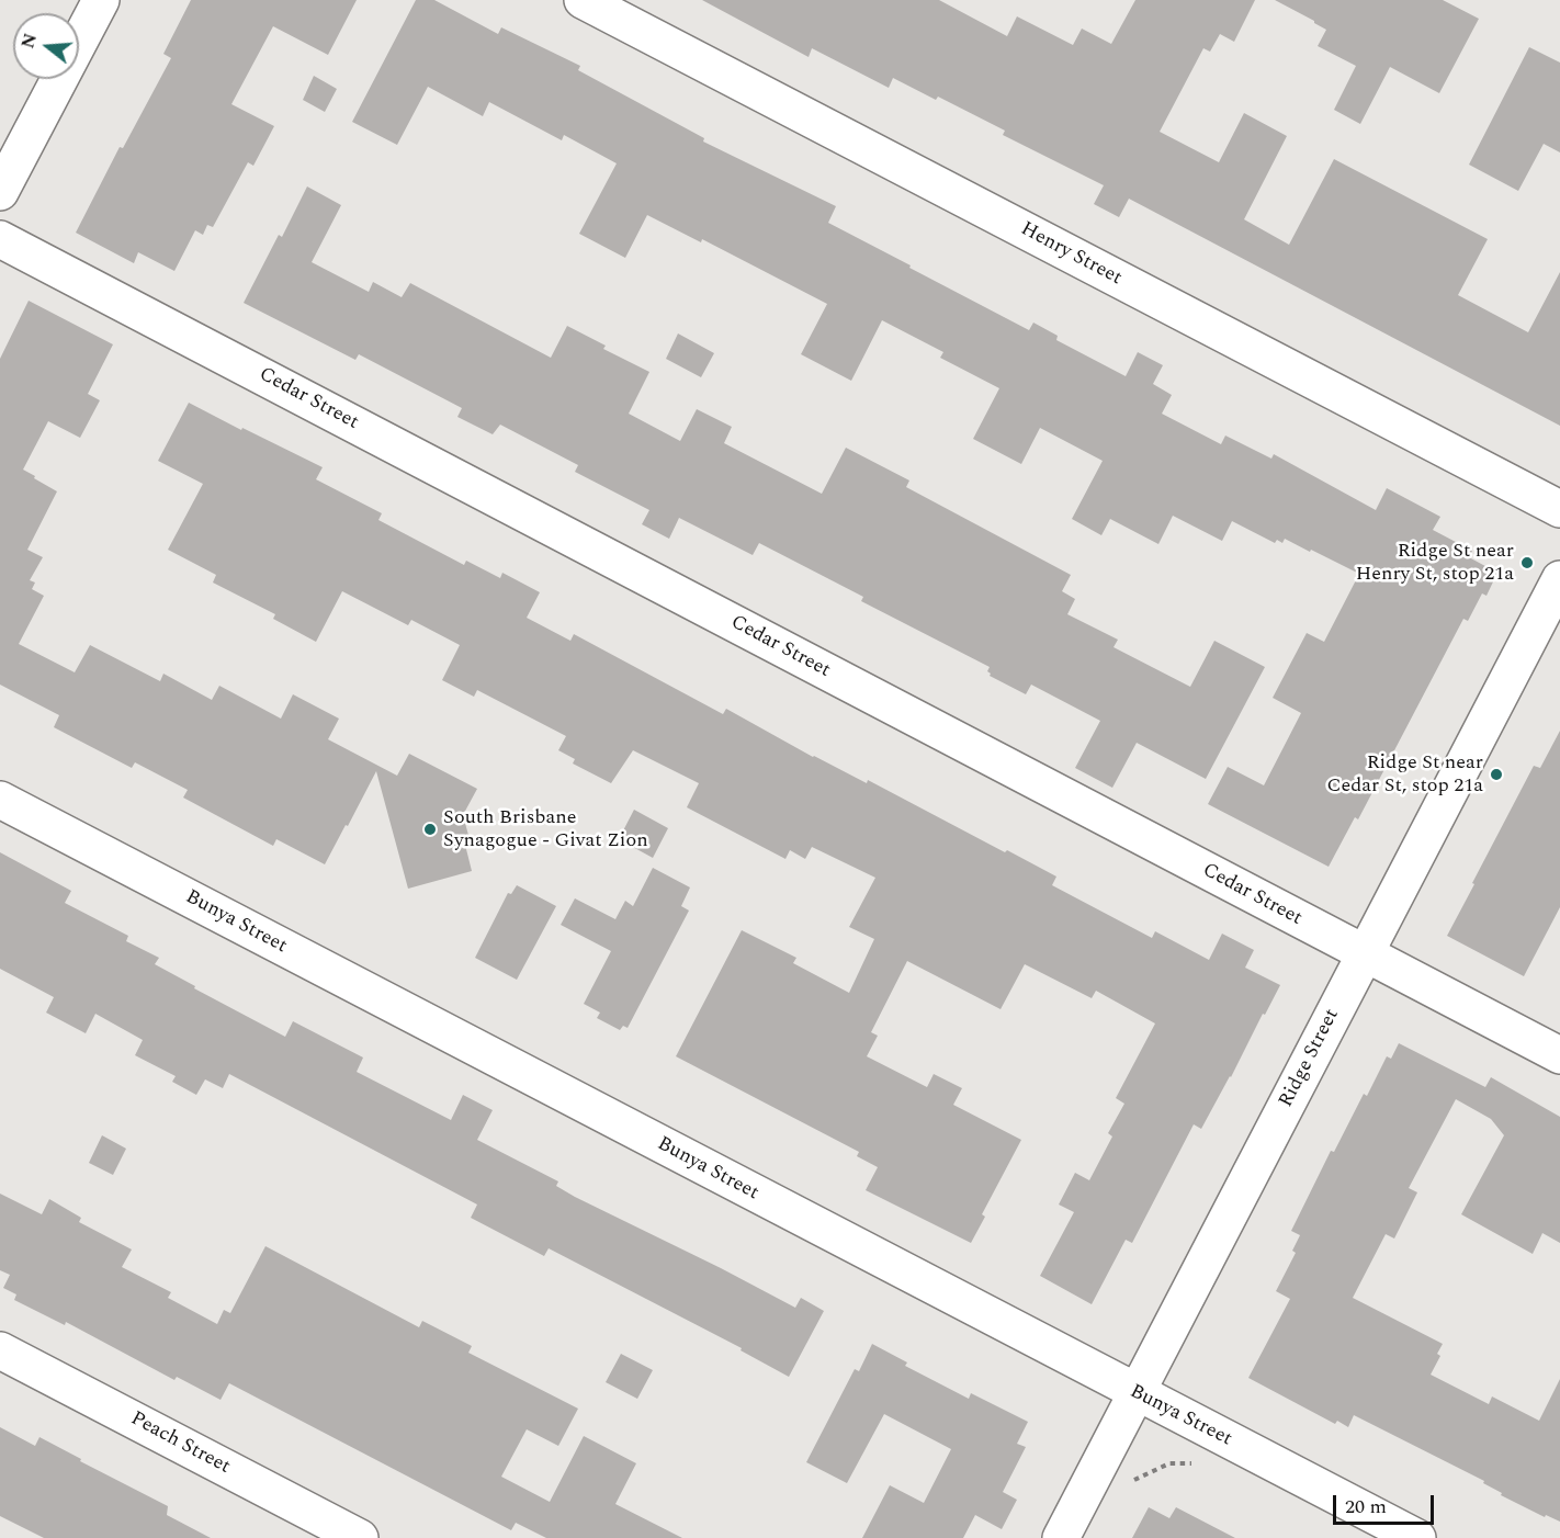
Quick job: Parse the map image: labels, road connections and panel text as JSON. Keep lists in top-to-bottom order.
{
  "streets": {
    "street": [
      "Henry Street",
      "Cedar Street",
      "Bunya Street",
      "Ridge Street",
      "Peach Street"
    ]
  },
  "crossings": [
    ["Cedar Street", "Ridge Street"],
    ["Bunya Street", "Ridge Street"]
  ],
  "places": ["Ridge St near Henry St, stop 21a", "Ridge St near Cedar St, stop 21a", "South Brisbane Synagogue - Givat Zion"],
  "scale_bar": "20 m",
  "north": "left"
}
